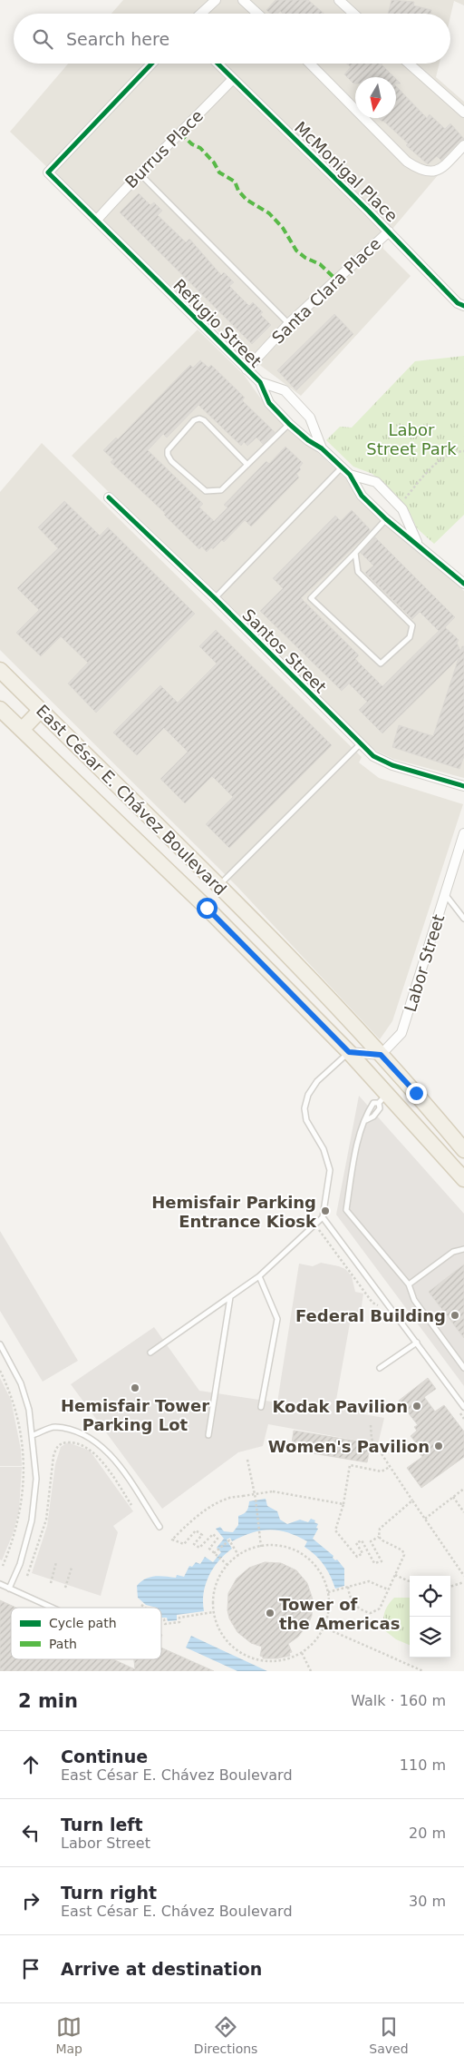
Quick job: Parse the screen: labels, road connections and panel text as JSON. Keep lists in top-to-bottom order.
{
  "streets": {
    "main road": ["East César E. Chávez Boulevard"],
    "street": [
      "Burrus Place",
      "McMonigal Place",
      "Santa Clara Place",
      "Refugio Street",
      "Santos Street",
      "Labor Street"
    ]
  },
  "crossings": [
    ["Burrus Place", "McMonigal Place"],
    ["Burrus Place", "Refugio Street"],
    ["McMonigal Place", "Santa Clara Place"],
    ["Santa Clara Place", "Refugio Street"],
    ["East César E. Chávez Boulevard", "Labor Street"]
  ],
  "parks": ["Labor Street Park"],
  "places": [
    "Hemisfair Parking Entrance Kiosk",
    "Federal Building",
    "Hemisfair Tower Parking Lot",
    "Kodak Pavilion",
    "Women's Pavilion",
    "Tower of the Americas"
  ],
  "legend": ["Cycle path", "Path"],
  "north": "bottom",
  "page": {
    "search": "Search here",
    "heading": ["2 min", "Walk · 160 m"],
    "list": [
      ["Continue", "East César E. Chávez Boulevard", "110 m"],
      ["Turn left", "Labor Street", "20 m"],
      ["Turn right", "East César E. Chávez Boulevard", "30 m"],
      "Arrive at destination"
    ],
    "nav": ["Map", "Directions", "Saved"]
  }
}
